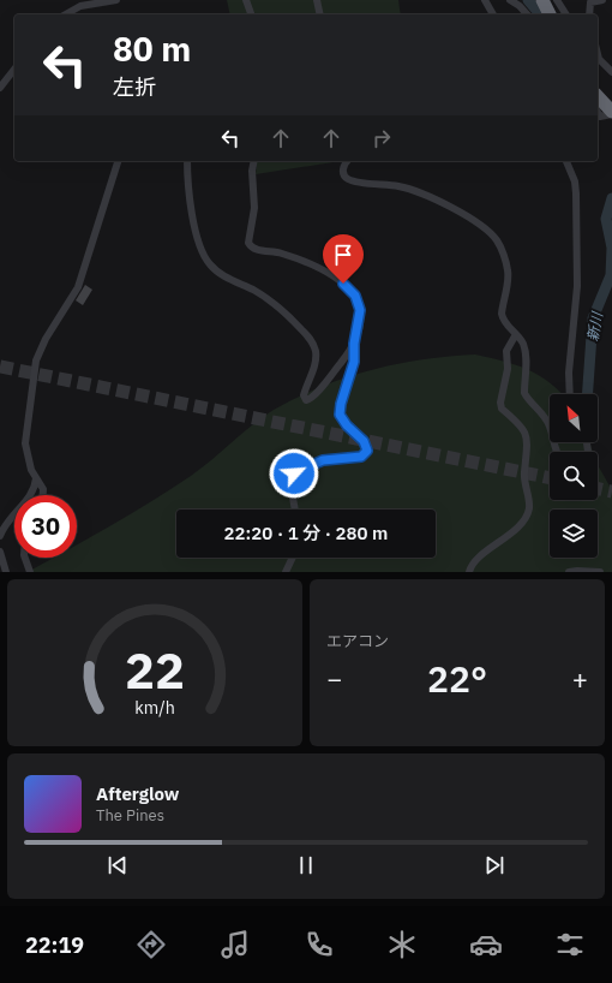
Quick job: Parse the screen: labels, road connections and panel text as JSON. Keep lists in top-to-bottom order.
{
  "water": ["新川"],
  "north": "top left",
  "page": {
    "turn": ["80 m", "左折"],
    "limit": "30",
    "trip": "22:20 · 1 分 · 280 m",
    "tile": "エアコン",
    "heat": ["−", "22°", "+"],
    "song": ["Afterglow", "The Pines"],
    "tabs": "22:19",
    "gauge": ["22", "km/h"]
  }
}
